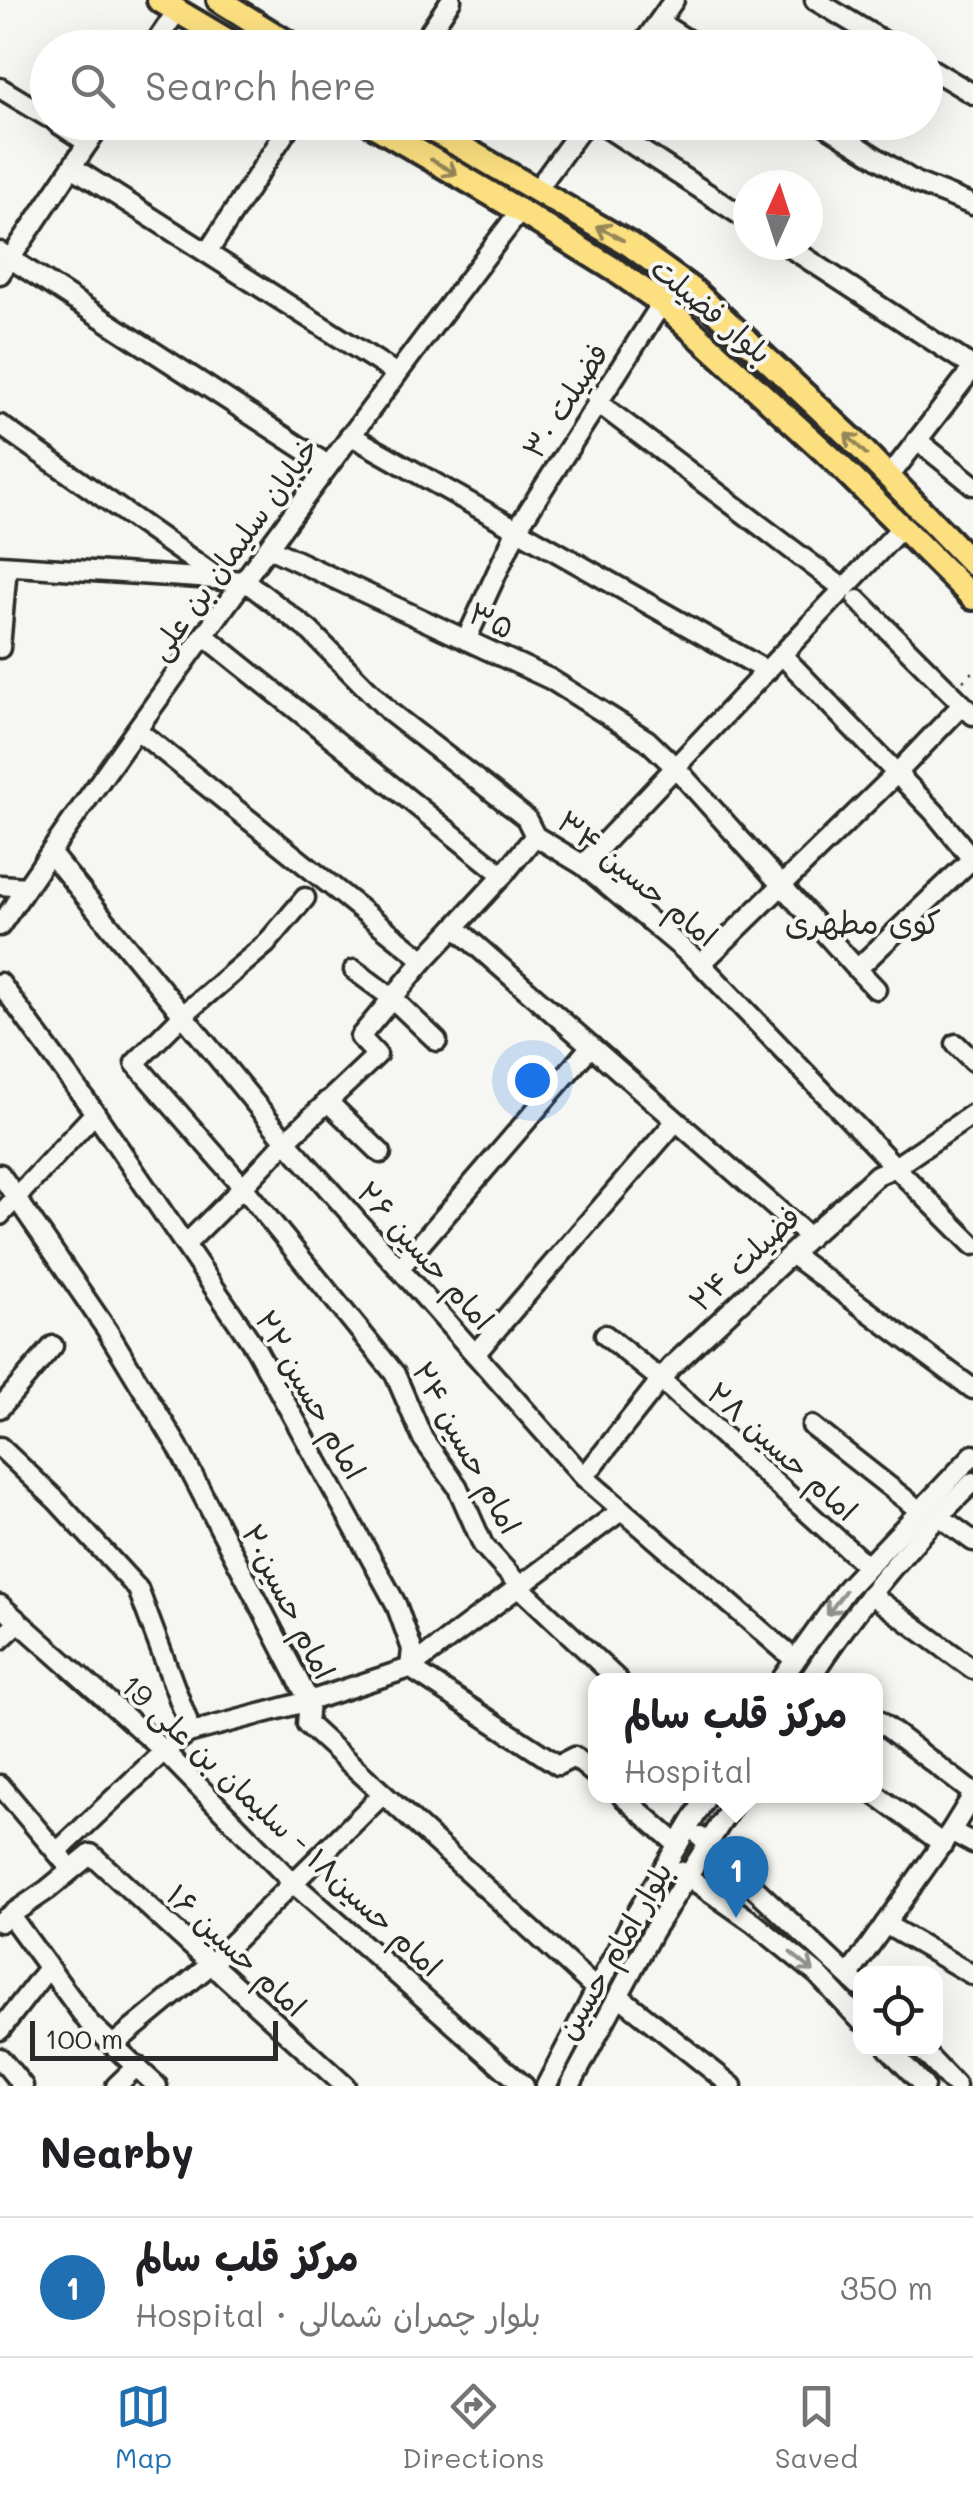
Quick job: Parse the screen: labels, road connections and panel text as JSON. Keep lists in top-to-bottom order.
{
  "streets": {
    "main road": ["بلوار فضیلت"],
    "street": [
      "فضیلت ۳۰",
      "خیابان سلیمان بن علی",
      "۳۵",
      "امام حسین ۳۴",
      "امام حسین ۲۶",
      "فضیلت ۲۴",
      "امام حسین ۲۲",
      "امام حسین ۲۴",
      "امام حسین ۲۸",
      "امام حسین۲۰",
      "امام حسین۱۸ - سلیمان بن علی 19",
      "امام حسین ۱۶",
      "بلوار امام حسین"
    ]
  },
  "crossings": [
    ["بلوار فضیلت", "فضیلت ۳۰"],
    ["بلوار فضیلت", "خیابان سلیمان بن علی"],
    ["فضیلت ۳۰", "۳۵"],
    ["خیابان سلیمان بن علی", "۳۵"],
    ["خیابان سلیمان بن علی", "امام حسین ۳۴"],
    ["خیابان سلیمان بن علی", "امام حسین ۲۶"],
    ["امام حسین ۳۴", "فضیلت ۲۴"],
    ["امام حسین ۲۶", "فضیلت ۲۴"],
    ["امام حسین ۲۶", "امام حسین ۲۴"],
    ["فضیلت ۲۴", "امام حسین ۲۸"]
  ],
  "districts": ["کوی مطهری"],
  "scale_bar": "100 m",
  "north": "top",
  "page": {
    "search": "Search here",
    "popup": ["مرکز قلب سالم", "Hospital"],
    "pins": "1",
    "scale": "100 m",
    "heading": "Nearby",
    "list": [
      {
        "mark": "1",
        "name": "مرکز قلب سالم",
        "note": "Hospital · بلوار چمران شمالی",
        "value": "350 m"
      }
    ],
    "nav": ["Map", "Directions", "Saved"]
  }
}
